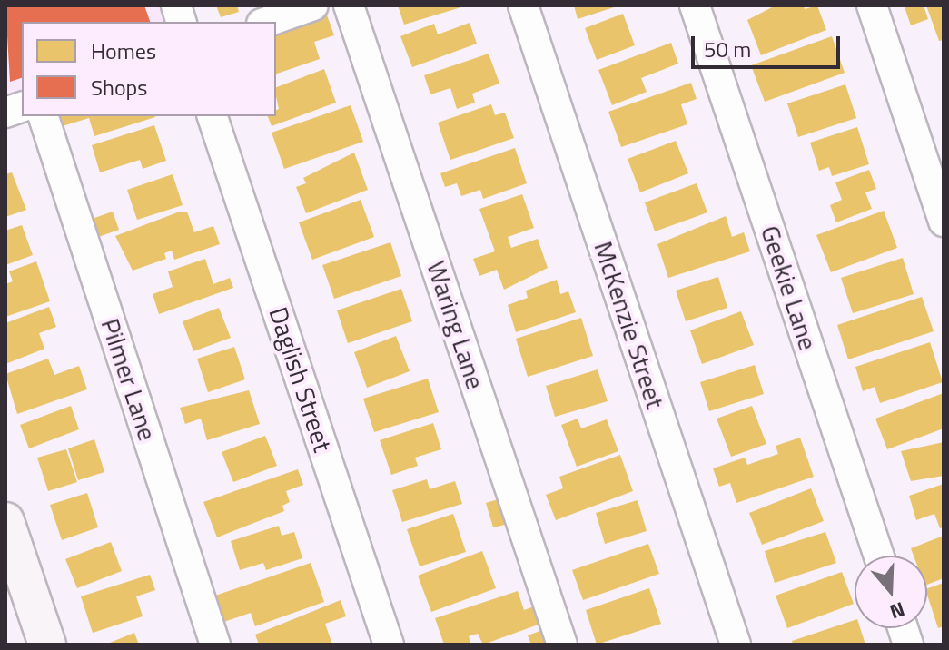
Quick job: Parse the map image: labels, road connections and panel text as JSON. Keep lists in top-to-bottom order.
{
  "streets": {
    "street": [
      "Geekie Lane",
      "Waring Lane",
      "McKenzie Street",
      "Pilmer Lane",
      "Daglish Street"
    ]
  },
  "legend": ["Homes", "Shops"],
  "scale_bar": "50 m",
  "north": "bottom"
}
